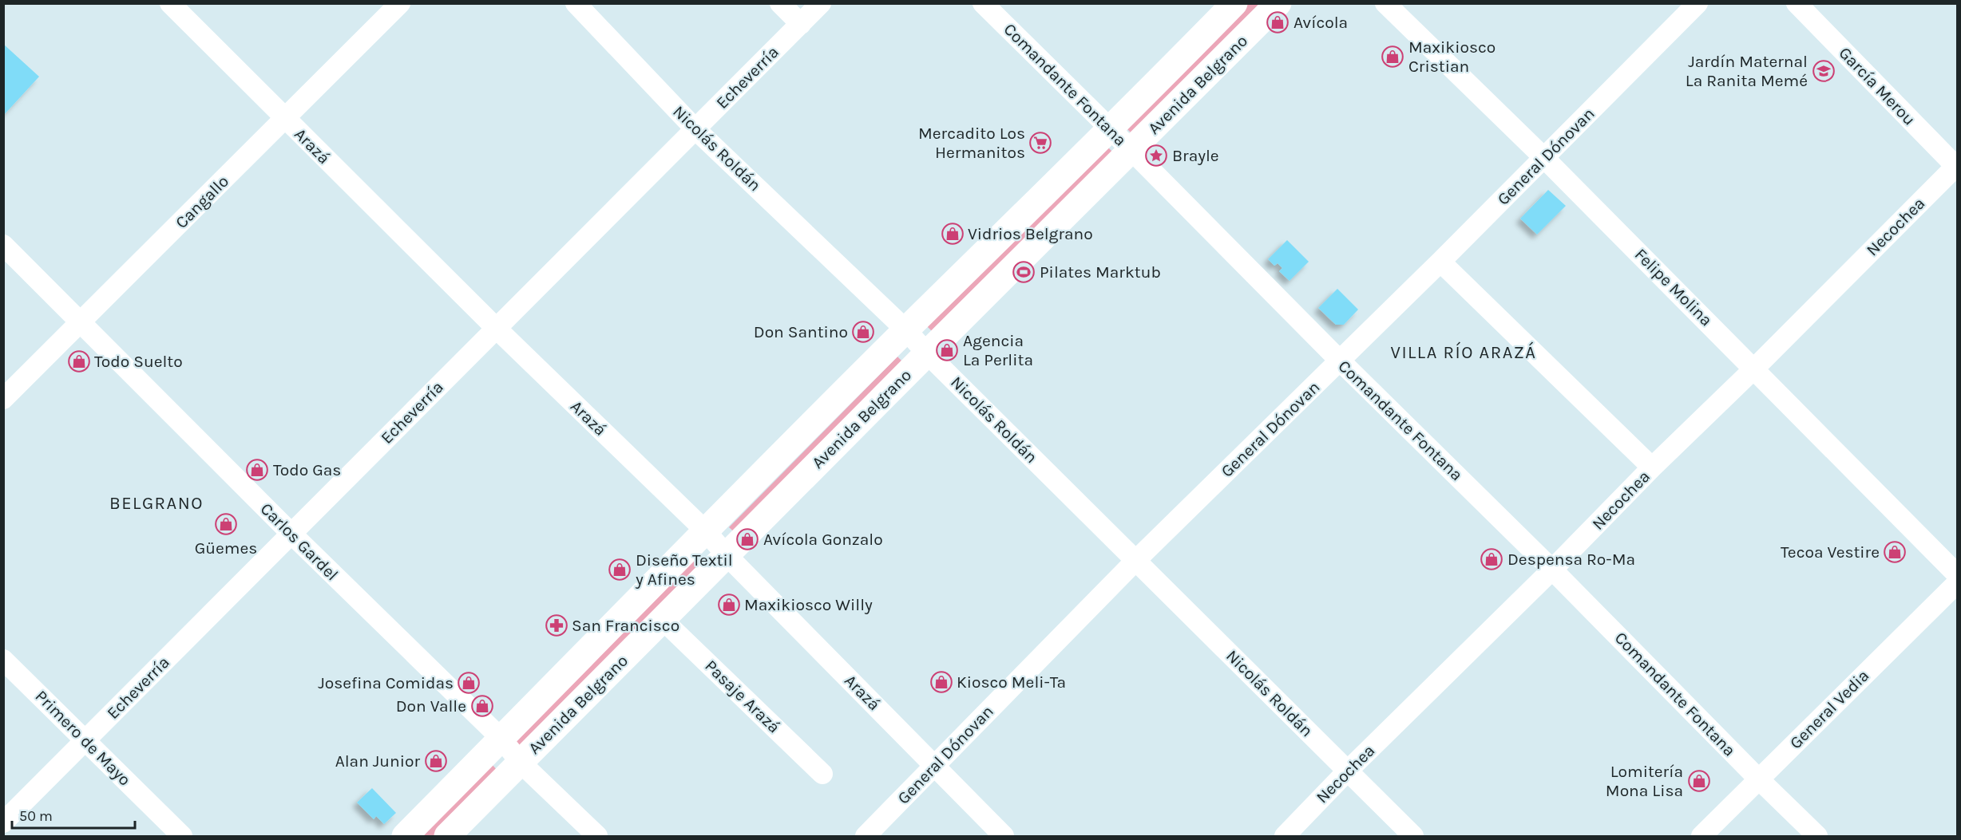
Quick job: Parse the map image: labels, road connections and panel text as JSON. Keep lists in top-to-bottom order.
{
  "streets": {
    "main road": ["Avenida Belgrano"],
    "street": [
      "Echeverría",
      "Comandante Fontana",
      "García Merou",
      "Arazá",
      "Nicolás Roldán",
      "General Dónovan",
      "Cangallo",
      "Necochea",
      "Felipe Molina",
      "Carlos Gardel",
      "Pasaje Arazá",
      "General Vedia",
      "Primero de Mayo"
    ]
  },
  "crossings": [
    ["Echeverría", "Arazá"],
    ["Echeverría", "Nicolás Roldán"],
    ["Echeverría", "Carlos Gardel"],
    ["Echeverría", "Primero de Mayo"],
    ["Comandante Fontana", "Avenida Belgrano"],
    ["Comandante Fontana", "General Dónovan"],
    ["Comandante Fontana", "Necochea"],
    ["Comandante Fontana", "General Vedia"],
    ["Avenida Belgrano", "Arazá"],
    ["Avenida Belgrano", "Nicolás Roldán"],
    ["Avenida Belgrano", "Carlos Gardel"],
    ["Avenida Belgrano", "Pasaje Arazá"],
    ["García Merou", "Necochea"],
    ["Arazá", "General Dónovan"],
    ["Arazá", "Cangallo"],
    ["Nicolás Roldán", "General Dónovan"],
    ["Nicolás Roldán", "Necochea"],
    ["General Dónovan", "Felipe Molina"],
    ["Cangallo", "Carlos Gardel"],
    ["Necochea", "Felipe Molina"]
  ],
  "districts": ["VILLA RÍO ARAZÁ", "BELGRANO"],
  "places": {
    "shop": [
      "Avícola",
      "Maxikiosco Cristian",
      "Vidrios Belgrano",
      "Don Santino",
      "Agencia La Perlita",
      "Todo Suelto",
      "Todo Gas",
      "Güemes",
      "Avícola Gonzalo",
      "Tecoa Vestire",
      "Despensa Ro-Ma",
      "Diseño Textil y Afines",
      "Maxikiosco Willy",
      "Kiosco Meli-Ta",
      "Josefina Comidas",
      "Don Valle",
      "Alan Junior",
      "Lomitería Mona Lisa"
    ],
    "school or university": ["Jardín Maternal La Ranita Memé"],
    "supermarket": ["Mercadito Los Hermanitos"],
    "place": ["Brayle"],
    "sports": ["Pilates Marktub"],
    "pharmacy": ["San Francisco"]
  },
  "scale_bar": "50 m"
}
